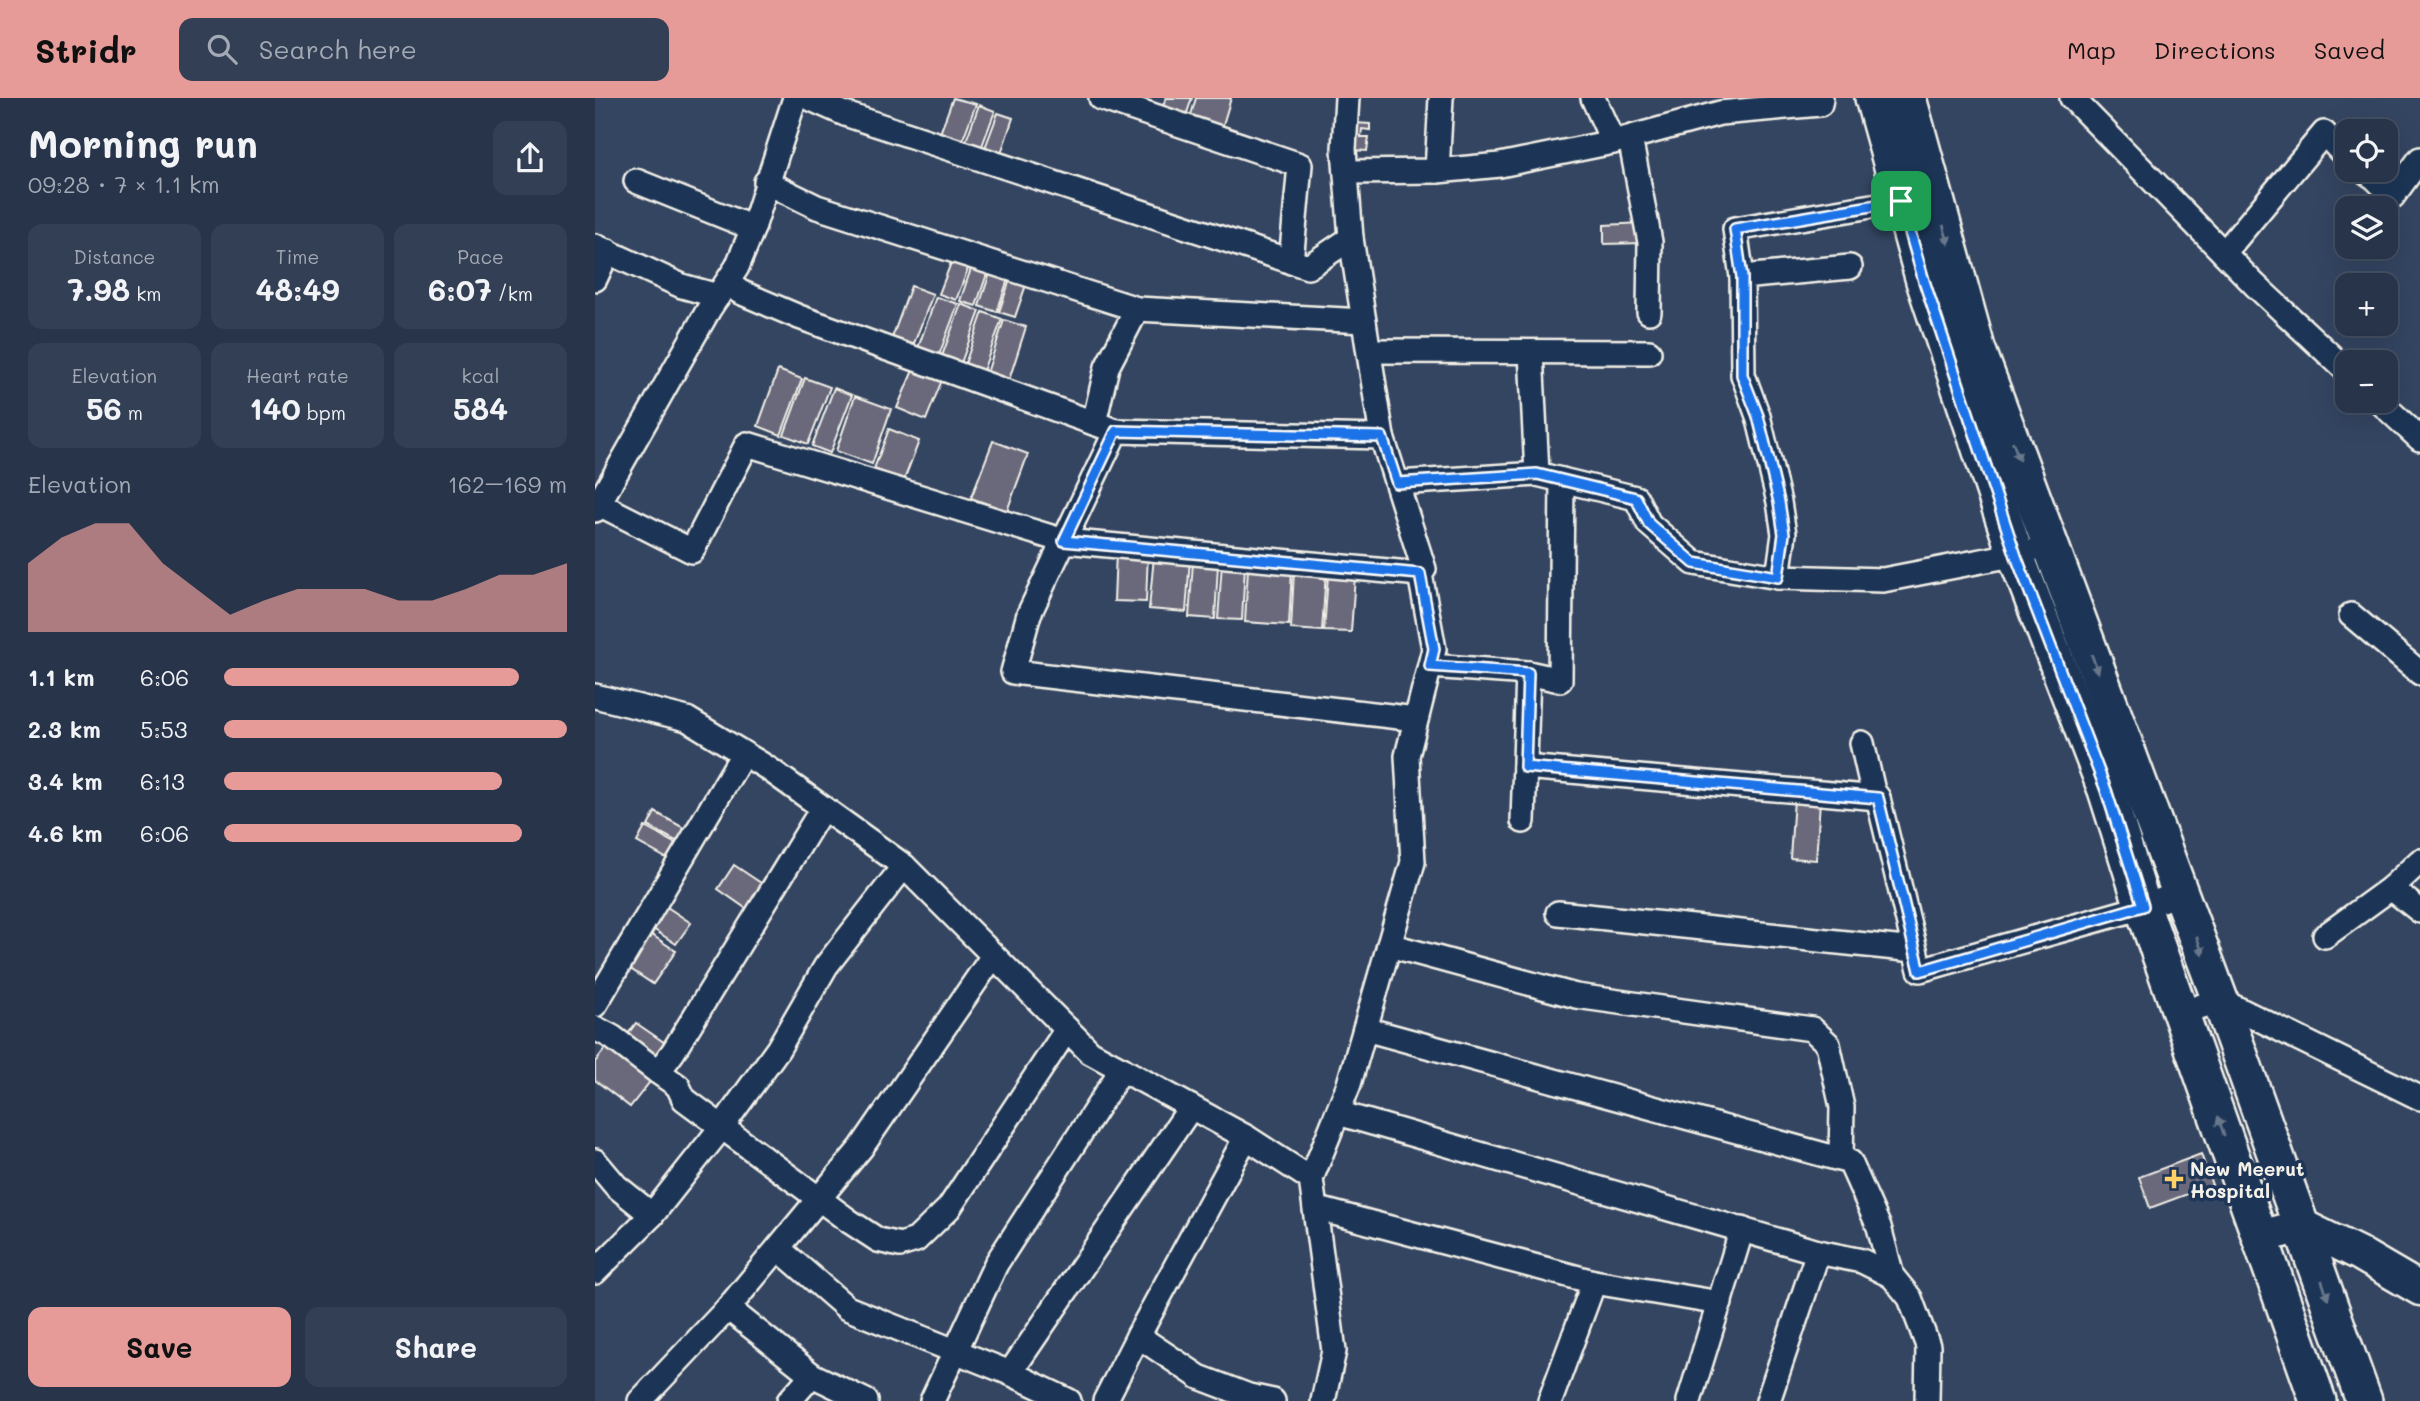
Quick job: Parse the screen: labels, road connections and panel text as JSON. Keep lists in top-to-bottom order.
{
  "places": {
    "health": ["New Meerut Hospital"]
  },
  "page": {
    "header": "Stridr",
    "search": "Search here",
    "nav": ["Map", "Directions", "Saved"],
    "heading": ["Morning run", "09:28 · 7 × 1.1 km"],
    "map_buttons": ["+", "−"],
    "stats": [
      ["Distance", "7.98 km"],
      ["Time", "48:49"],
      ["Pace", "6:07 /km"],
      ["Elevation", "56 m"],
      ["Heart rate", "140 bpm"],
      ["kcal", "584"]
    ],
    "chart": ["Elevation", "162–169 m"],
    "list": [
      {
        "name": "1.1 km",
        "note": "6:06"
      },
      {
        "name": "2.3 km",
        "note": "5:53"
      },
      {
        "name": "3.4 km",
        "note": "6:13"
      },
      {
        "name": "4.6 km",
        "note": "6:06"
      }
    ],
    "buttons": ["Save", "Share"]
  }
}
